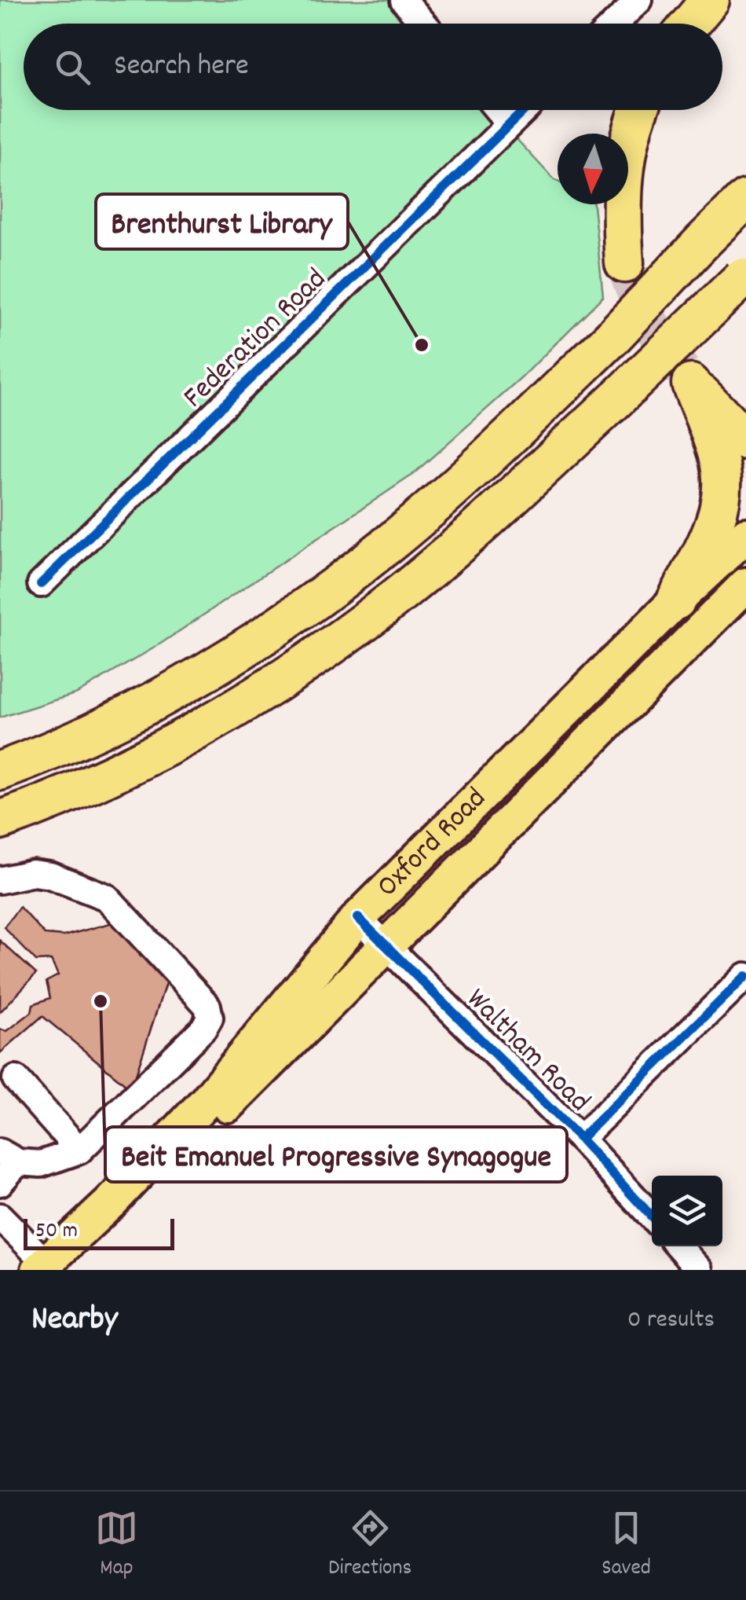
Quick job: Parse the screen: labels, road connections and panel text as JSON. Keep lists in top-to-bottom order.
{
  "streets": {
    "main road": ["Oxford Road"],
    "street": ["Federation Road", "Waltham Road"]
  },
  "crossings": [
    ["Oxford Road", "Waltham Road"]
  ],
  "places": ["Brenthurst Library", "Beit Emanuel Progressive Synagogue"],
  "scale_bar": "50 m",
  "north": "bottom",
  "page": {
    "search": "Search here",
    "scale": "50 m",
    "heading": ["Nearby", "0 results"],
    "nav": ["Map", "Directions", "Saved"]
  }
}
